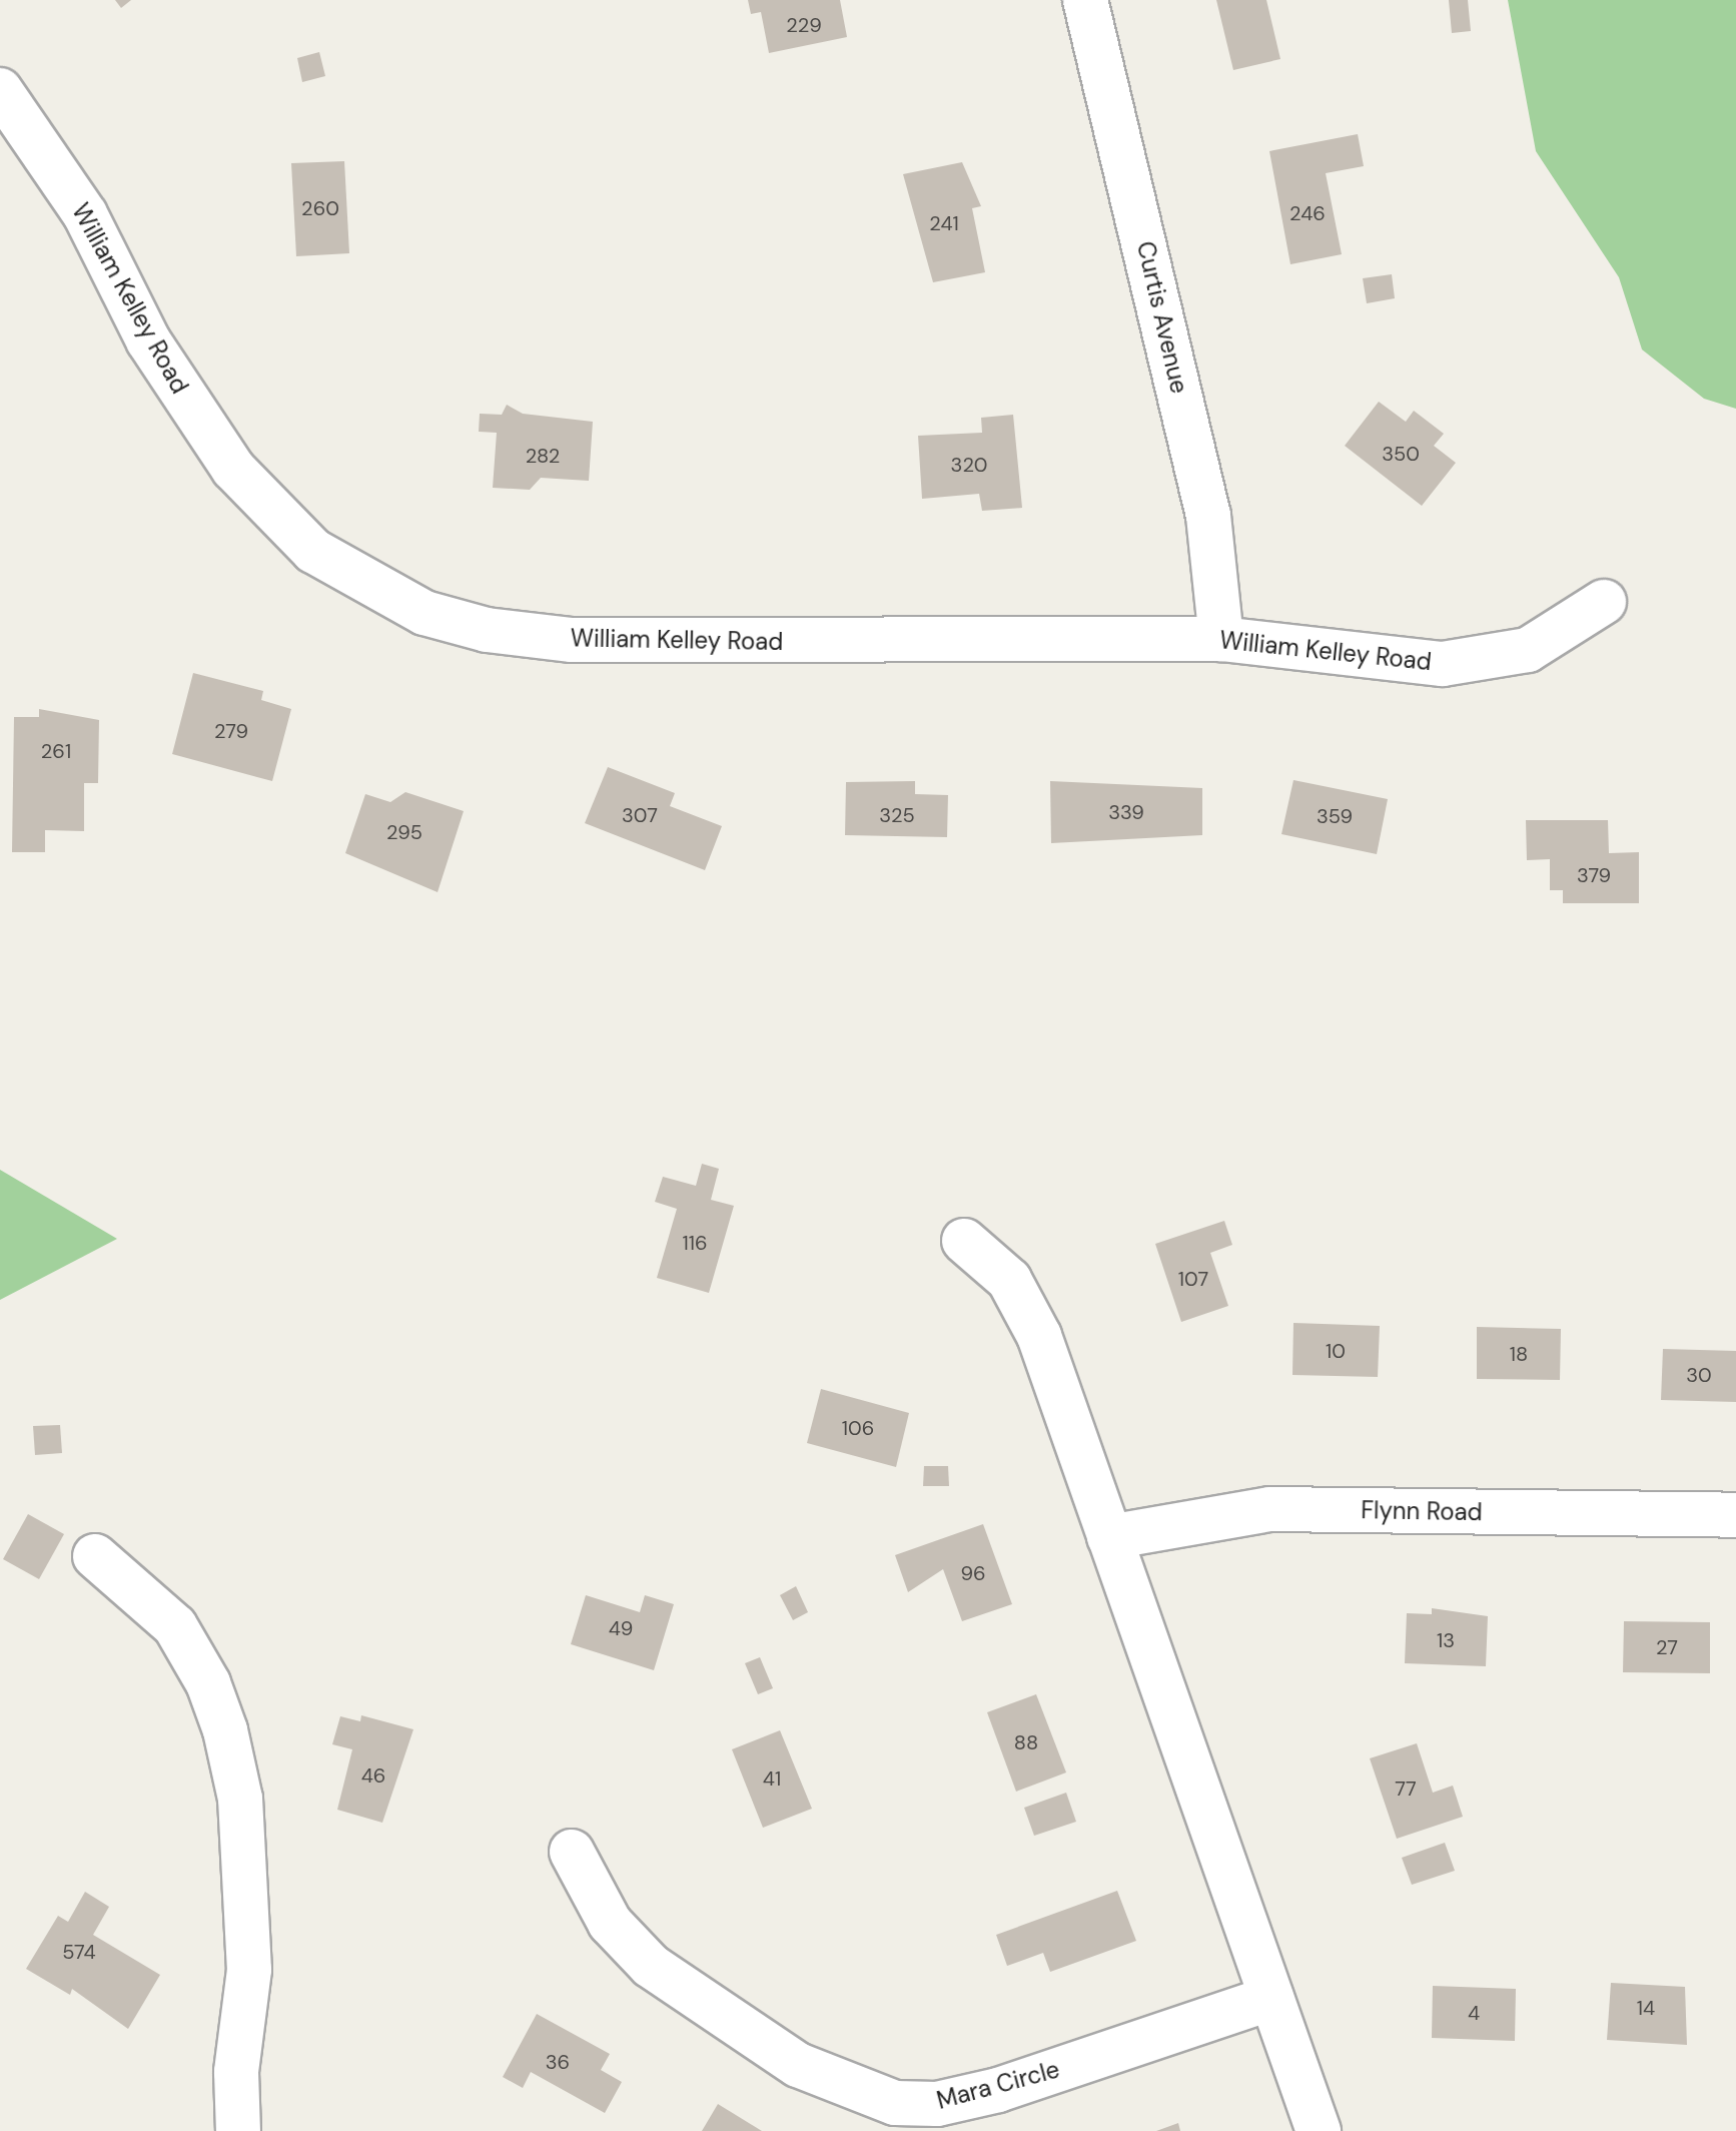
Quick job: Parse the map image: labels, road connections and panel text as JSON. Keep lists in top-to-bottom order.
{
  "streets": {
    "street": [
      "William Kelley Road",
      "Curtis Avenue",
      "Flynn Road",
      "Mara Circle"
    ]
  },
  "crossings": [
    ["William Kelley Road", "Curtis Avenue"]
  ],
  "house_numbers": [
    "229",
    "260",
    "246",
    "241",
    "350",
    "282",
    "320",
    "279",
    "261",
    "339",
    "307",
    "325",
    "359",
    "295",
    "379",
    "116",
    "107",
    "10",
    "18",
    "30",
    "106",
    "96",
    "49",
    "13",
    "27",
    "88",
    "46",
    "41",
    "77",
    "574",
    "14",
    "4",
    "36"
  ]
}
